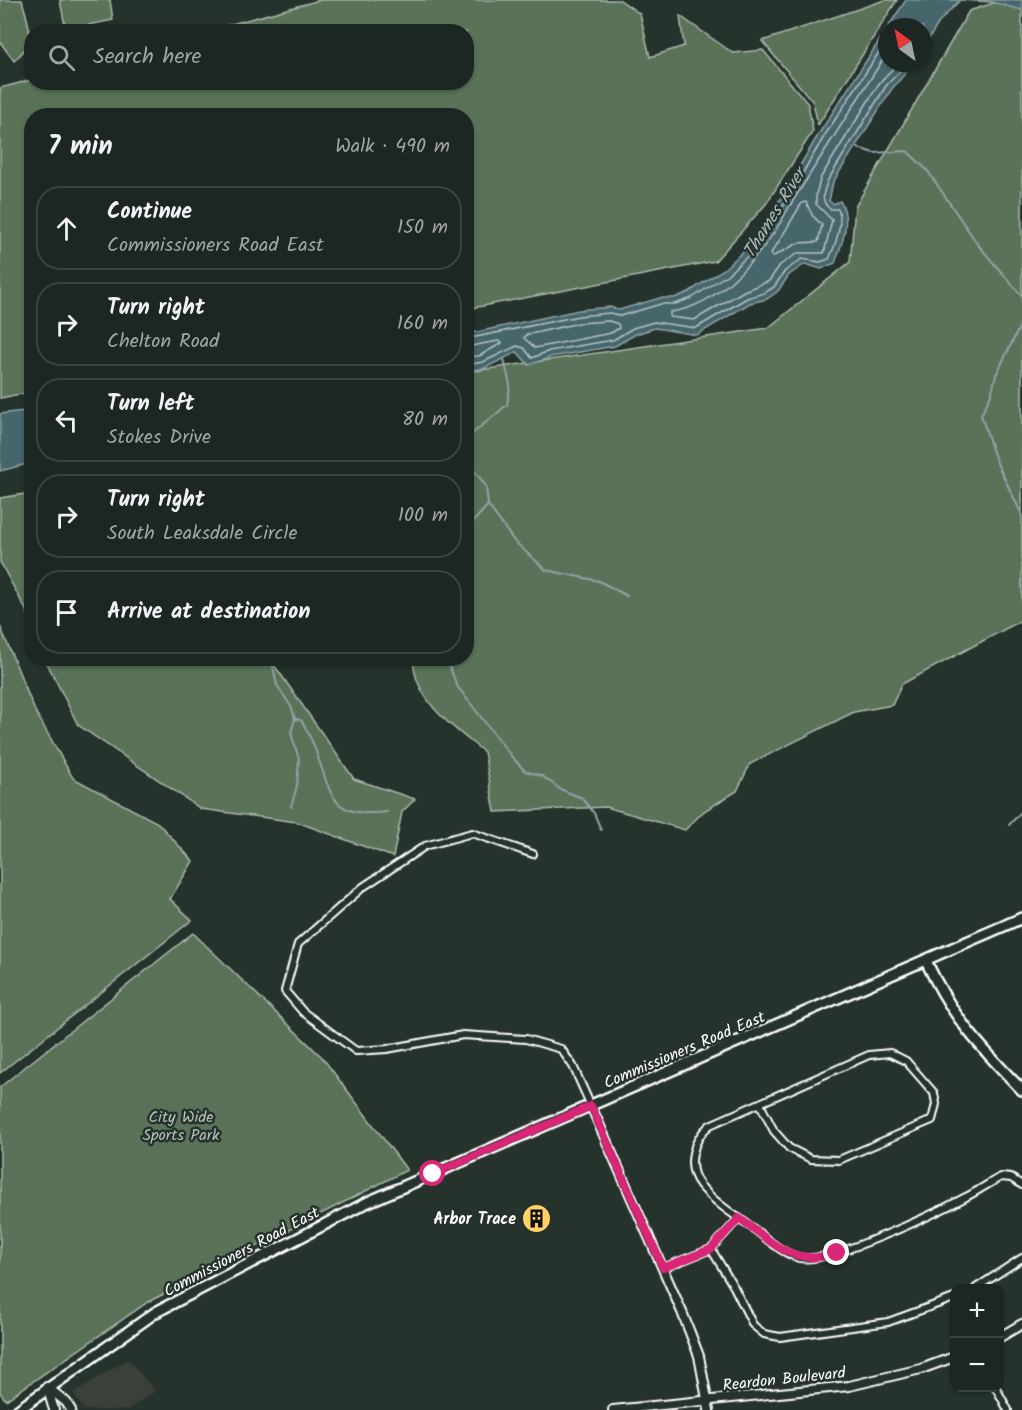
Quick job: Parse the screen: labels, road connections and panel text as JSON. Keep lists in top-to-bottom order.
{
  "streets": {
    "main road": ["Commissioners Road East"],
    "street": ["Reardon Boulevard"]
  },
  "water": ["Thames River"],
  "parks": ["City Wide Sports Park"],
  "places": {
    "building": ["Arbor Trace"]
  },
  "north": "top left",
  "page": {
    "search": "Search here",
    "heading": ["7 min", "Walk · 490 m"],
    "list": [
      ["Continue", "Commissioners Road East", "150 m"],
      ["Turn right", "Chelton Road", "160 m"],
      ["Turn left", "Stokes Drive", "80 m"],
      ["Turn right", "South Leaksdale Circle", "100 m"],
      "Arrive at destination"
    ],
    "map_buttons": ["+", "−"]
  }
}
